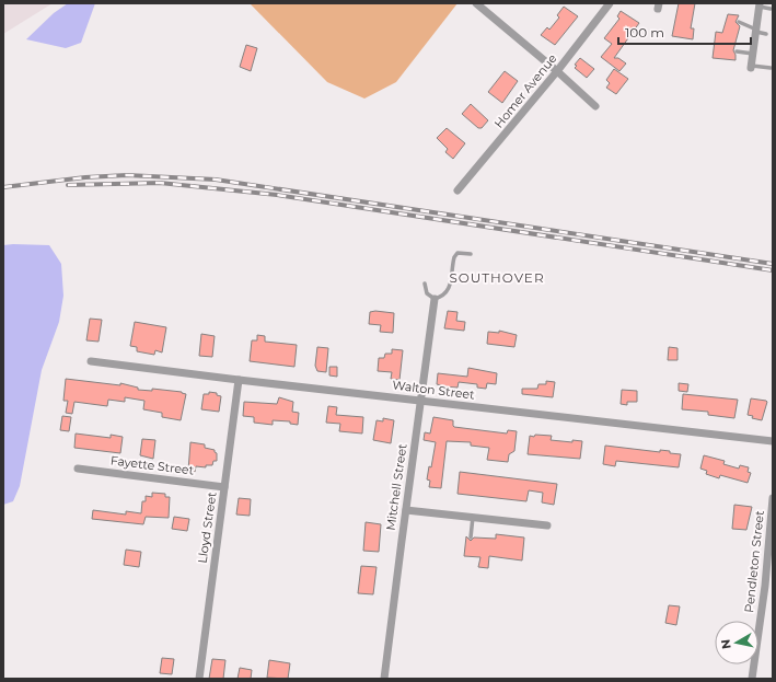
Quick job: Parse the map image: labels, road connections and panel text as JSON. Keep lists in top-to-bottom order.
{
  "streets": {
    "street": [
      "Homer Avenue",
      "Walton Street",
      "Fayette Street",
      "Mitchell Street",
      "Lloyd Street",
      "Pendleton Street"
    ]
  },
  "crossings": [
    ["Walton Street", "Mitchell Street"],
    ["Walton Street", "Lloyd Street"],
    ["Fayette Street", "Lloyd Street"]
  ],
  "districts": ["SOUTHOVER"],
  "scale_bar": "100 m",
  "north": "left"
}
